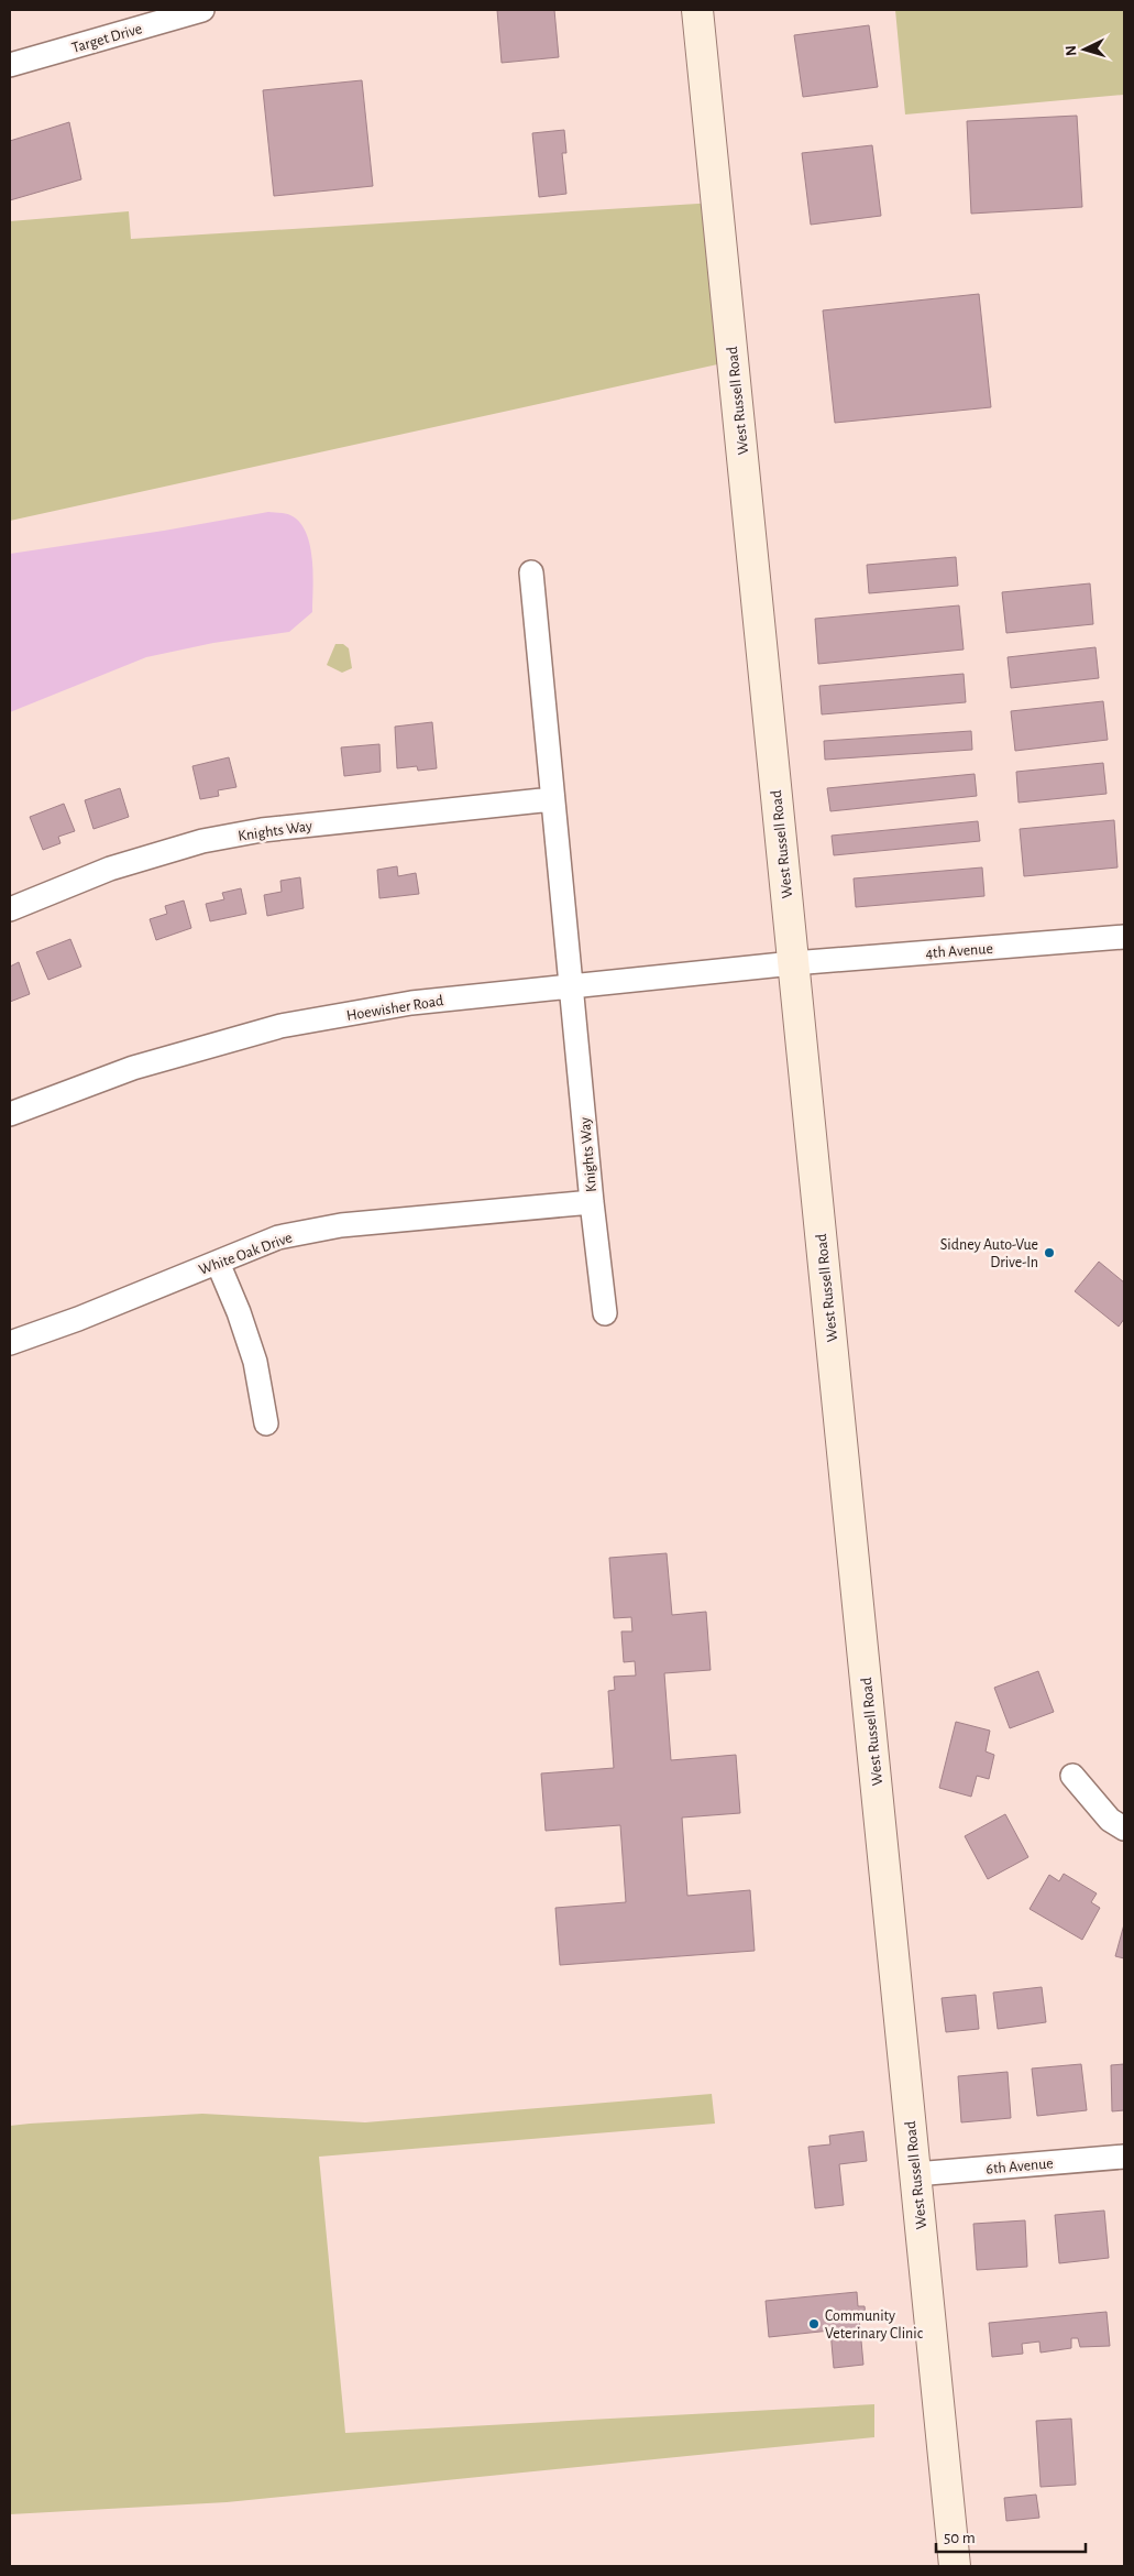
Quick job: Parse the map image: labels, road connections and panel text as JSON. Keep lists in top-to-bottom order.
{
  "streets": {
    "street": [
      "Target Drive",
      "West Russell Road",
      "Knights Way",
      "4th Avenue",
      "Hoewisher Road",
      "White Oak Drive",
      "6th Avenue"
    ]
  },
  "crossings": [
    ["West Russell Road", "4th Avenue"],
    ["West Russell Road", "Hoewisher Road"],
    ["West Russell Road", "6th Avenue"],
    ["Knights Way", "Hoewisher Road"],
    ["Knights Way", "White Oak Drive"],
    ["4th Avenue", "Hoewisher Road"]
  ],
  "places": ["Sidney Auto-Vue Drive-In", "Community Veterinary Clinic"],
  "scale_bar": "50 m",
  "north": "left"
}
